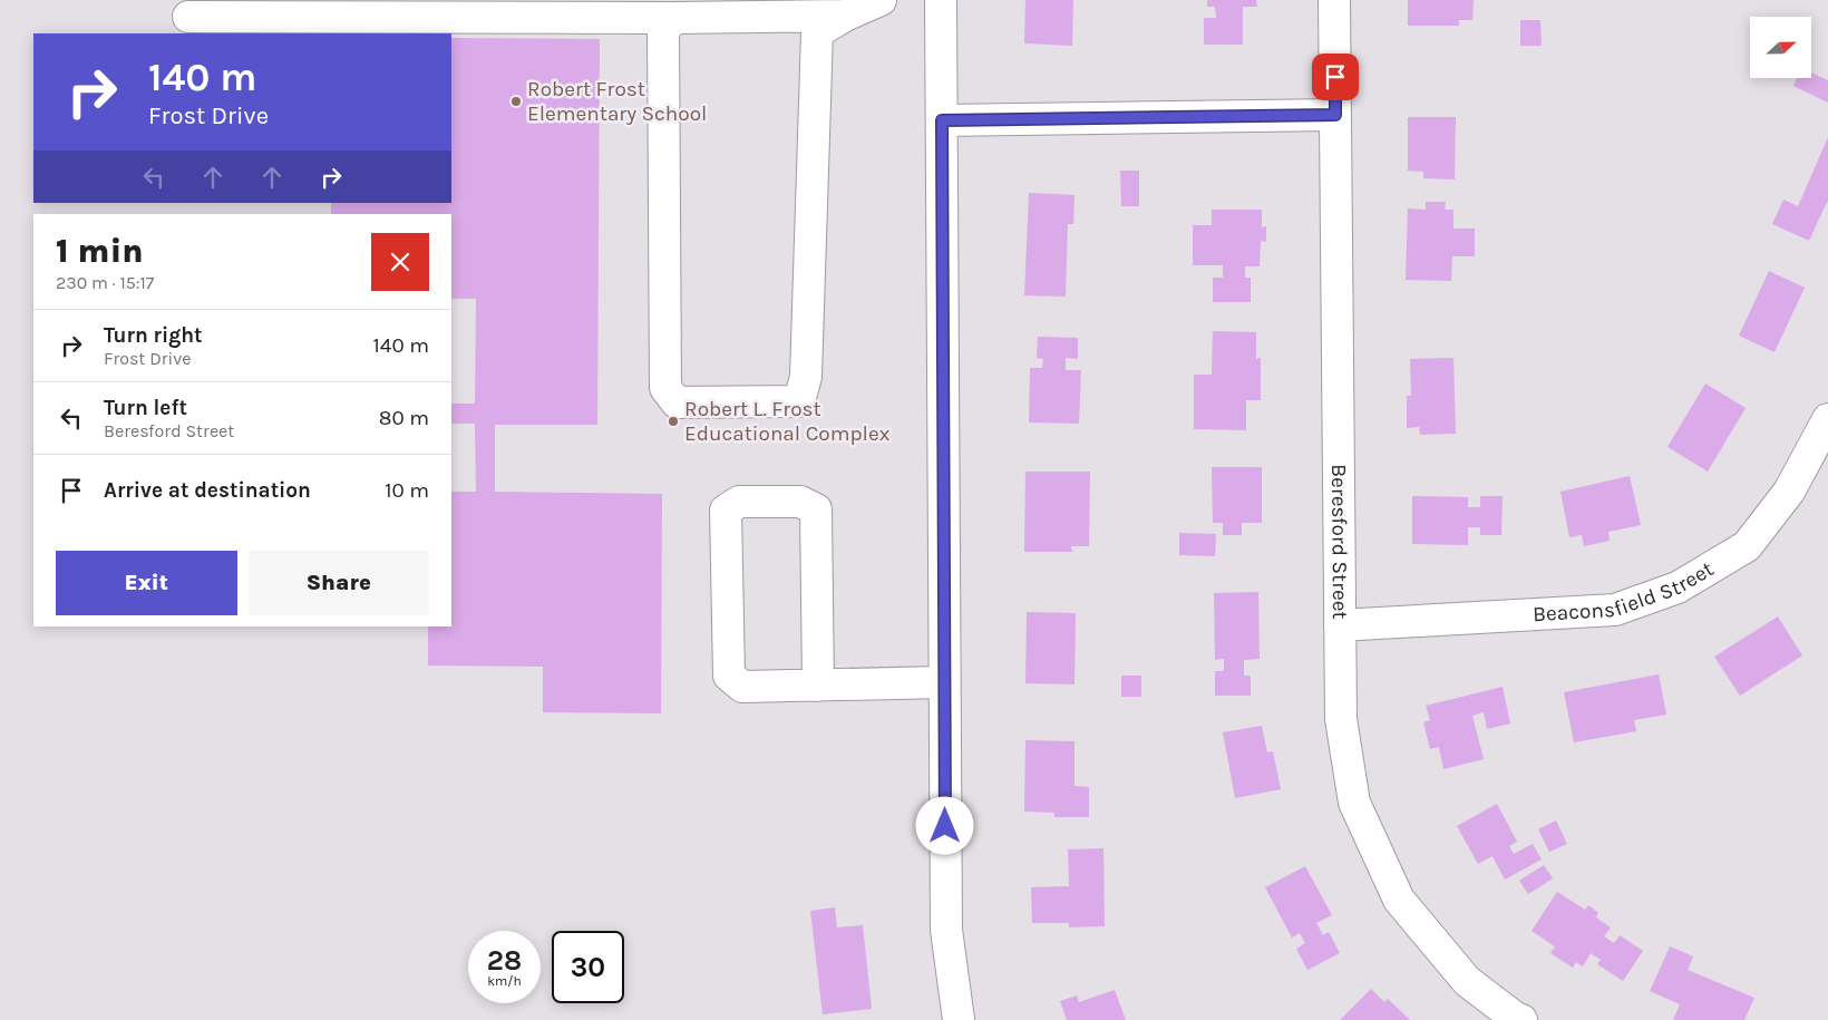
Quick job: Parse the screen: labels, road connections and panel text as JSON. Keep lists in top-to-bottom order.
{
  "streets": {
    "street": ["Beresford Street", "Beaconsfield Street"]
  },
  "crossings": [
    ["Beresford Street", "Beaconsfield Street"]
  ],
  "places": ["Robert Frost Elementary School", "Robert L. Frost Educational Complex"],
  "north": "right",
  "page": {
    "turn": ["140 m", "Frost Drive"],
    "heading": ["1 min", "230 m · 15:17"],
    "list": [
      {
        "name": "Turn right",
        "note": "Frost Drive",
        "value": "140 m"
      },
      {
        "name": "Turn left",
        "note": "Beresford Street",
        "value": "80 m"
      },
      {
        "name": "Arrive at destination",
        "value": "10 m"
      }
    ],
    "buttons": ["Exit", "Share"],
    "speed": "28 km/h",
    "limit": "30"
  }
}
